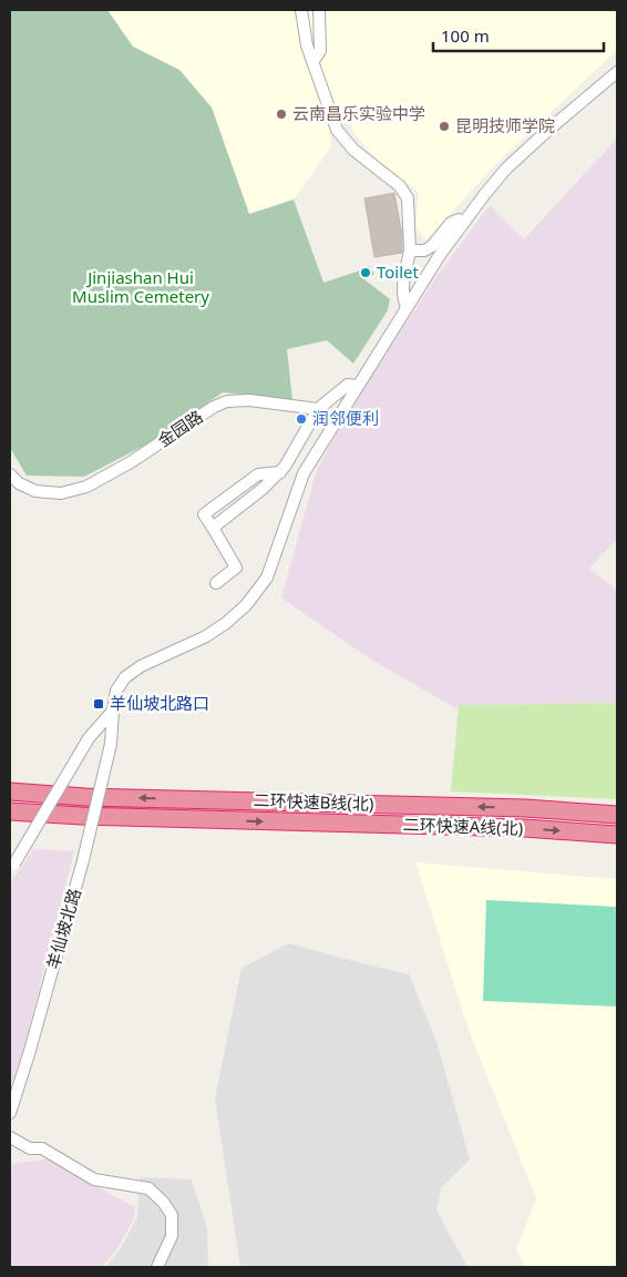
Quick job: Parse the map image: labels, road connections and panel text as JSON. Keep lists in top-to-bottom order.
{
  "streets": {
    "highway": ["二环快速B线(北)", "二环快速A线(北)"],
    "street": ["金园路", "羊仙坡北路"]
  },
  "one_way": ["二环快速B线(北)", "二环快速A线(北)"],
  "parks": ["Jinjiashan Hui Muslim Cemetery"],
  "places": {
    "other": [
      "云南昌乐实验中学",
      "昆明技师学院",
      "Toilet",
      "润邻便利"
    ],
    "transit": ["羊仙坡北路口"]
  },
  "scale_bar": "100 m"
}
